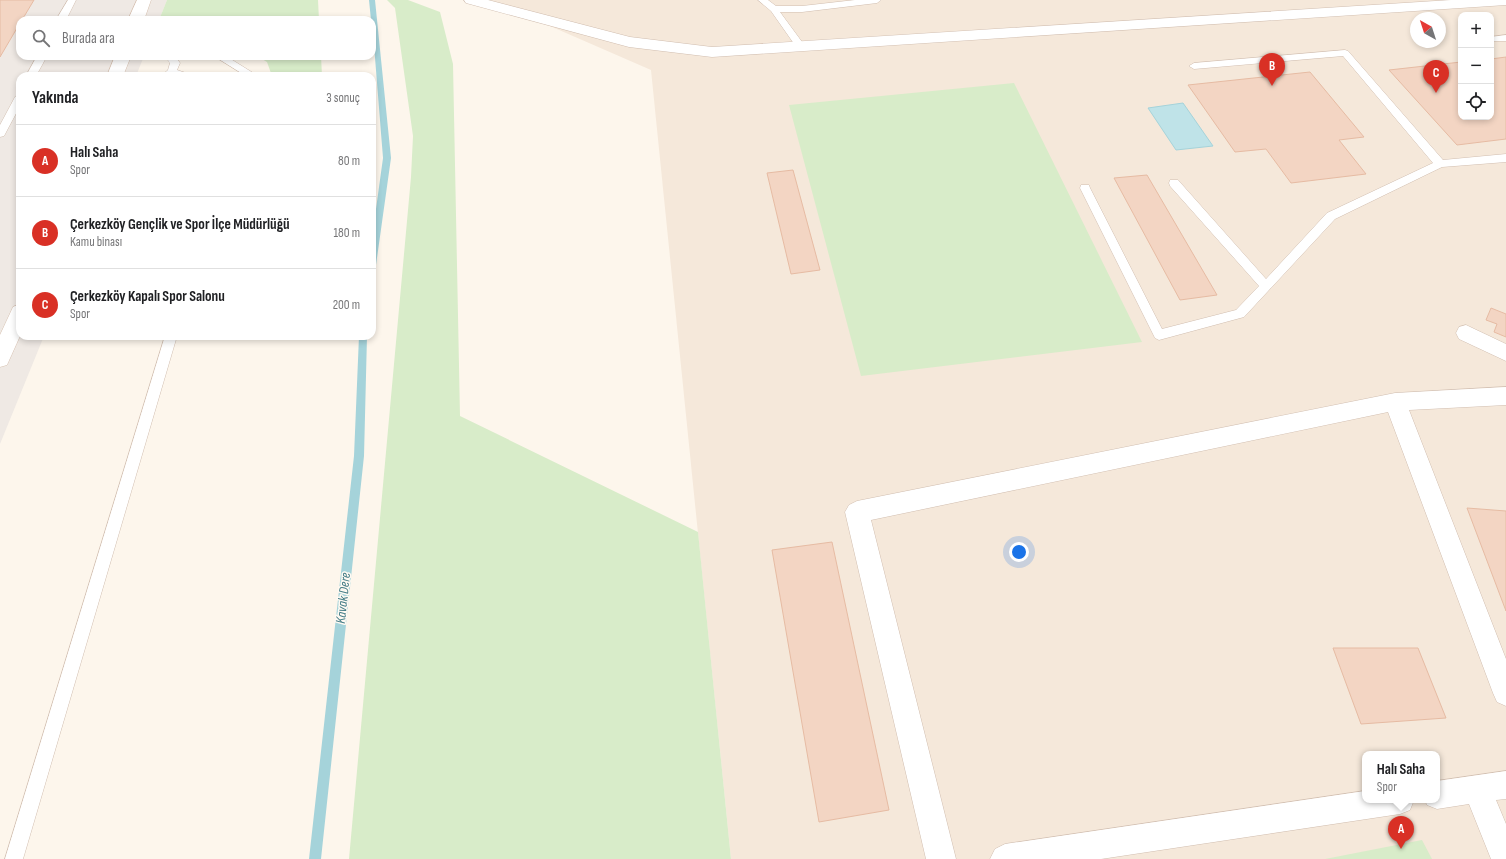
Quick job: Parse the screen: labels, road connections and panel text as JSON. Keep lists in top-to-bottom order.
{
  "water": ["Kavak Dere"],
  "north": "top left",
  "page": {
    "map_buttons": ["+", "−"],
    "search": "Burada ara",
    "pins": ["B", "C", "A"],
    "heading": ["Yakında", "3 sonuç"],
    "list": [
      {
        "mark": "A",
        "name": "Halı Saha",
        "note": "Spor",
        "value": "80 m"
      },
      {
        "mark": "B",
        "name": "Çerkezköy Gençlik ve Spor İlçe Müdürlüğü",
        "note": "Kamu binası",
        "value": "180 m"
      },
      {
        "mark": "C",
        "name": "Çerkezköy Kapalı Spor Salonu",
        "note": "Spor",
        "value": "200 m"
      }
    ],
    "popup": ["Halı Saha", "Spor"]
  }
}
